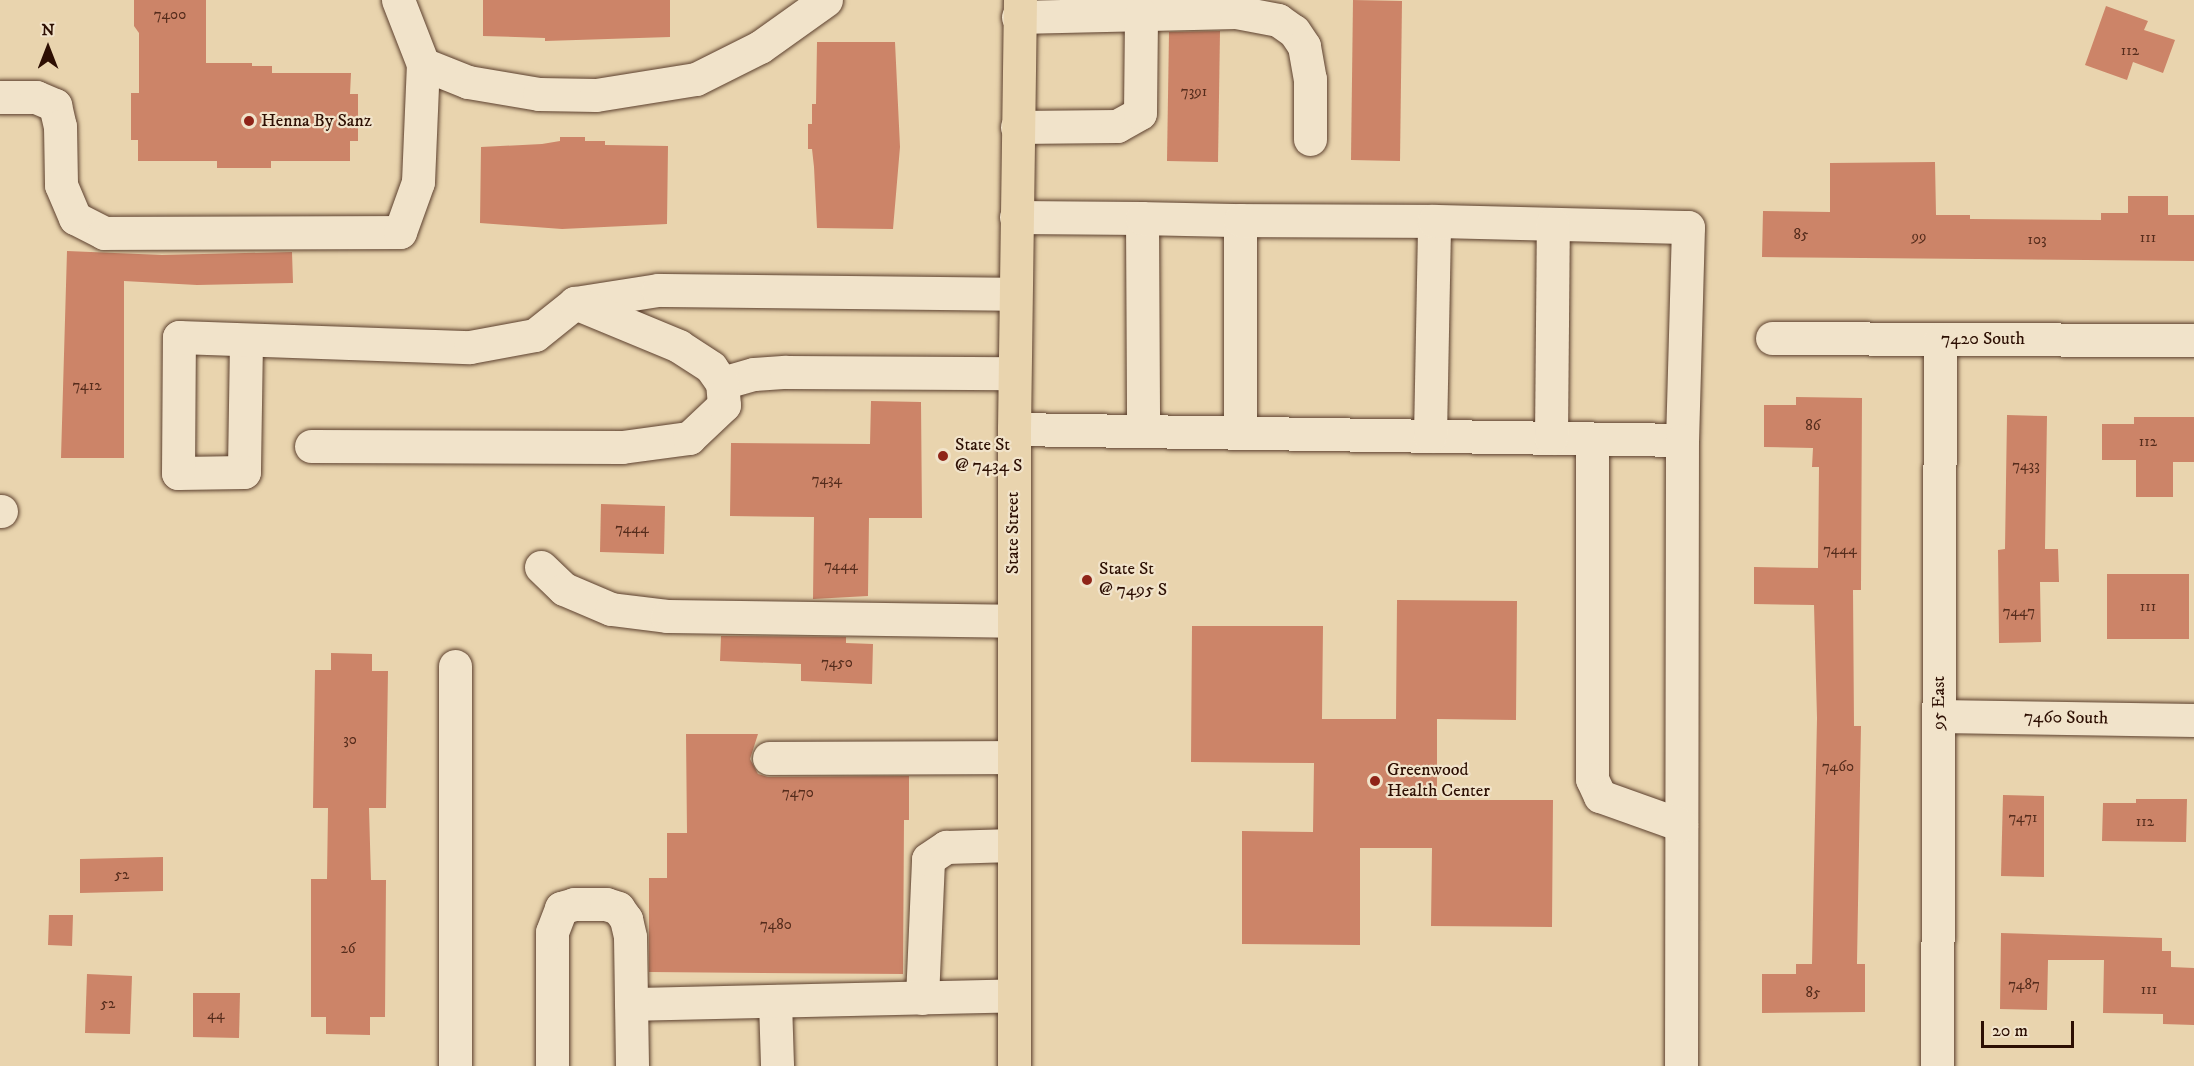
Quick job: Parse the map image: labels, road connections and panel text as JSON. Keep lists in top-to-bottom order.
{
  "streets": {
    "main road": ["State Street"],
    "street": ["7420 South", "95 East", "7460 South"]
  },
  "crossings": [
    ["7420 South", "95 East"],
    ["95 East", "7460 South"]
  ],
  "places": [
    "Henna By Sanz",
    "State St @ 7434 S",
    "State St @ 7495 S",
    "Greenwood Health Center"
  ],
  "house_numbers": [
    "7400",
    "112",
    "7391",
    "85",
    "99",
    "111",
    "103",
    "7412",
    "86",
    "112",
    "7433",
    "7434",
    "7444",
    "7444",
    "7444",
    "111",
    "7447",
    "7450",
    "30",
    "7460",
    "7470",
    "7471",
    "112",
    "52",
    "7480",
    "26",
    "7487",
    "111",
    "85",
    "52",
    "44"
  ],
  "scale_bar": "20 m",
  "north": "top"
}
